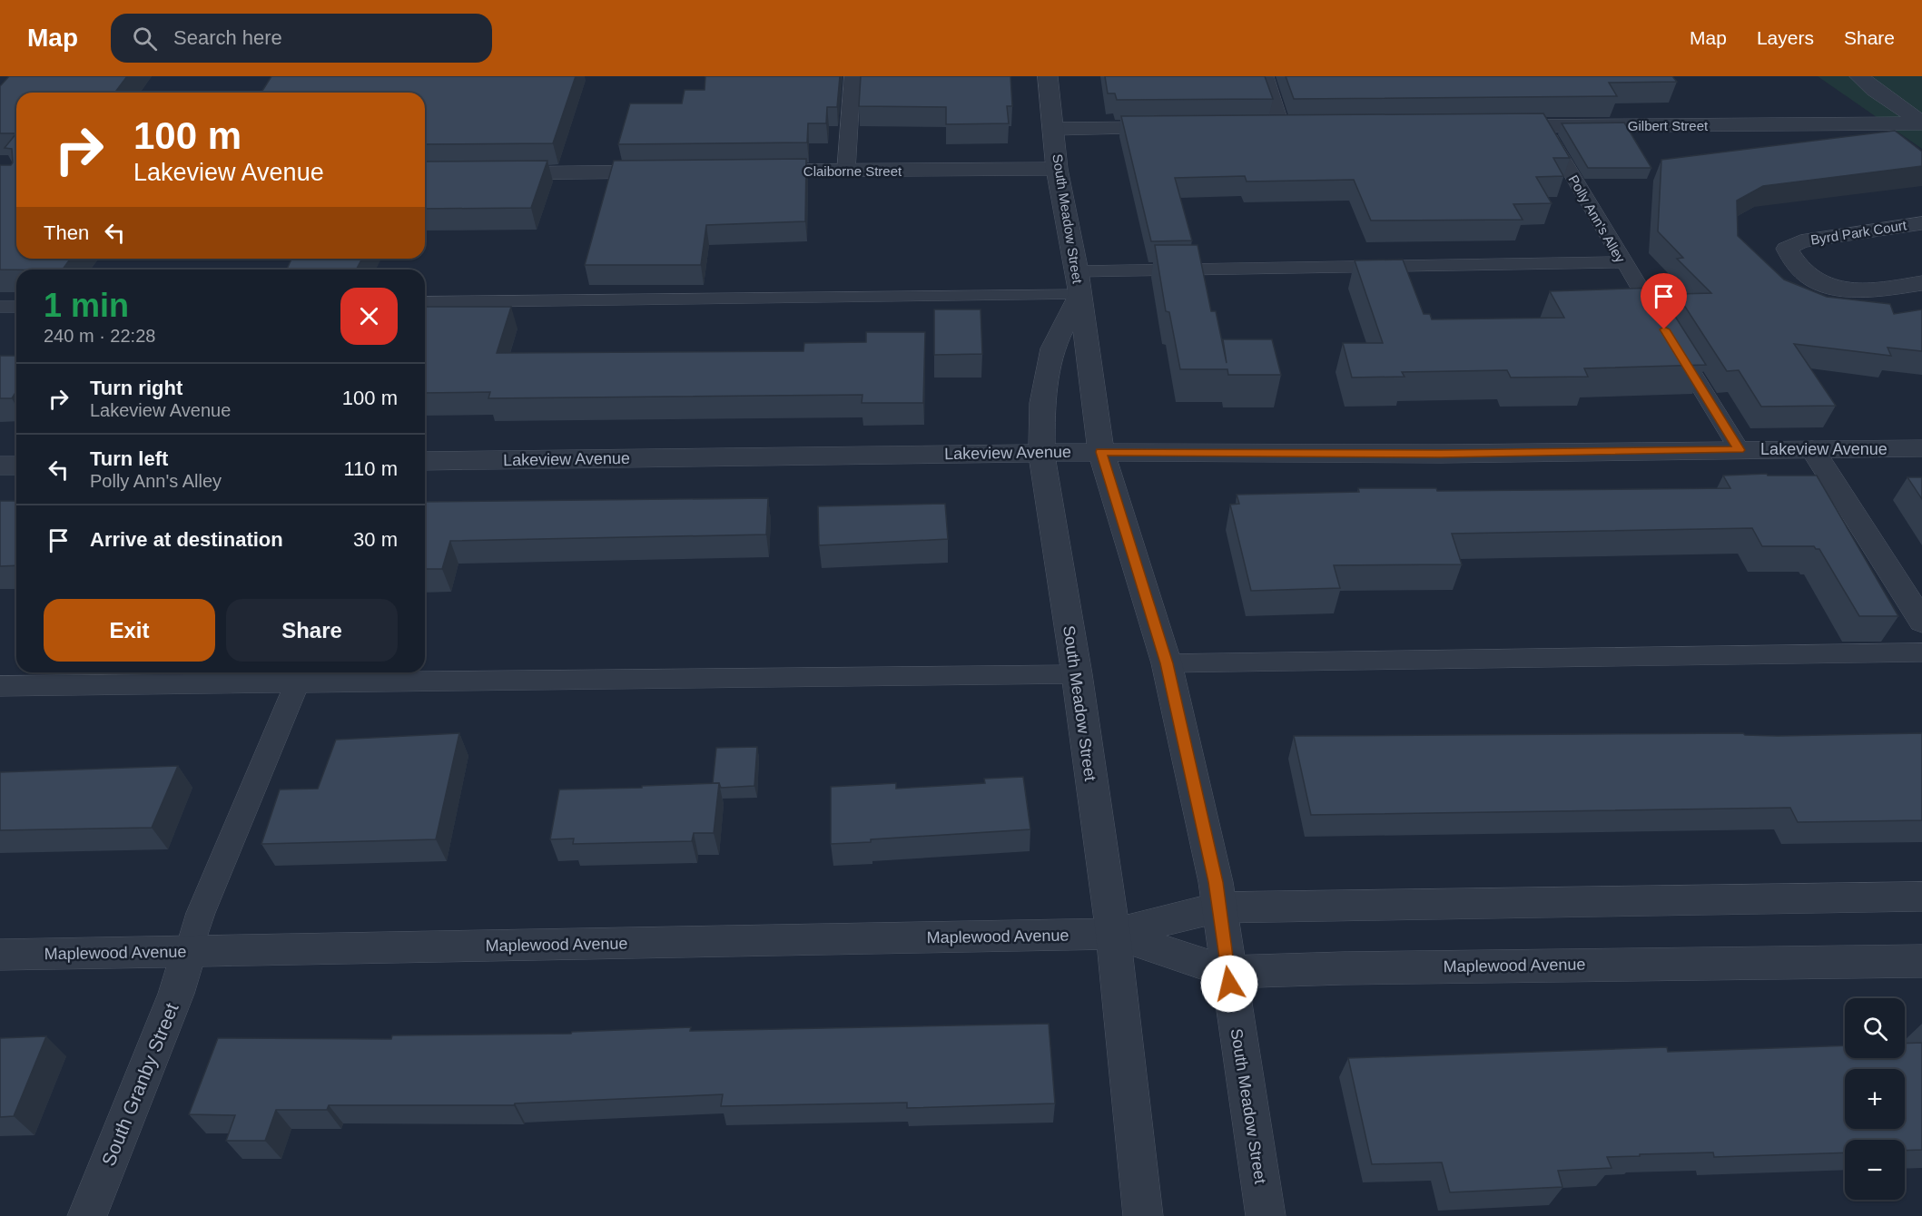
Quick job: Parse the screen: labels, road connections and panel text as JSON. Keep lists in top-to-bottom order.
{
  "streets": {
    "street": [
      "Gilbert Street",
      "Claiborne Street",
      "South Meadow Street",
      "Byrd Park Court",
      "Lakeview Avenue",
      "Maplewood Avenue",
      "South Granby Street"
    ],
    "lane": ["Polly Ann's Alley"]
  },
  "crossings": [
    ["Gilbert Street", "Polly Ann's Alley"],
    ["Claiborne Street", "South Meadow Street"],
    ["South Meadow Street", "Lakeview Avenue"],
    ["South Meadow Street", "Maplewood Avenue"],
    ["Polly Ann's Alley", "Lakeview Avenue"],
    ["Maplewood Avenue", "South Granby Street"]
  ],
  "page": {
    "header": "Map",
    "search": "Search here",
    "nav": ["Map", "Layers", "Share"],
    "turn": ["100 m", "Lakeview Avenue"],
    "then": "Then",
    "heading": ["1 min", "240 m · 22:28"],
    "list": [
      {
        "name": "Turn right",
        "note": "Lakeview Avenue",
        "value": "100 m"
      },
      {
        "name": "Turn left",
        "note": "Polly Ann's Alley",
        "value": "110 m"
      },
      {
        "name": "Arrive at destination",
        "value": "30 m"
      }
    ],
    "buttons": ["Exit", "Share"],
    "map_buttons": ["+", "−"]
  }
}
